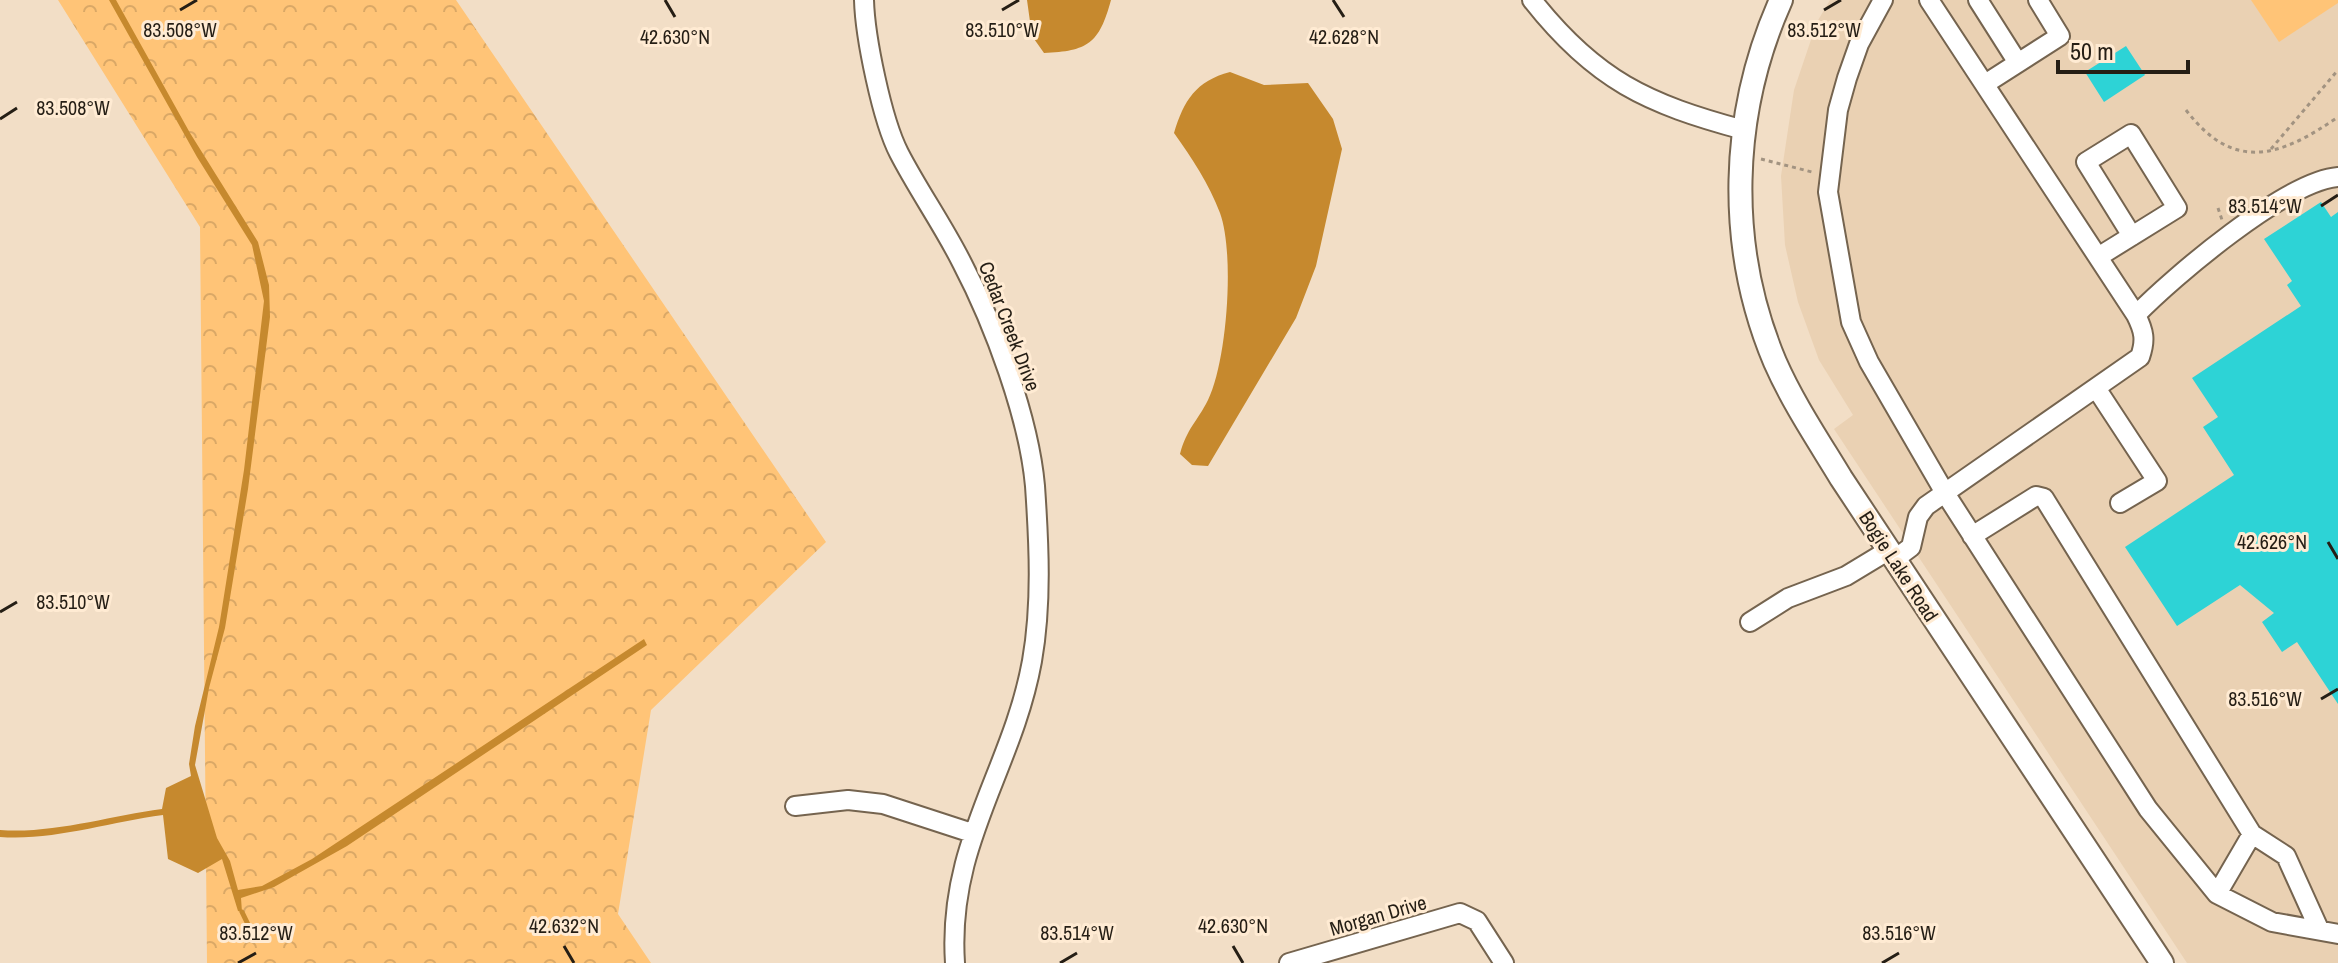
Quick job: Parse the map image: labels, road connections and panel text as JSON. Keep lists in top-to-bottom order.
{
  "streets": {
    "main road": ["Bogie Lake Road"],
    "street": ["Cedar Creek Drive", "Morgan Drive"]
  },
  "scale_bar": "50 m",
  "coordinates": [
    "83.510°W",
    "83.512°W",
    "83.508°W",
    "42.630°N",
    "42.628°N",
    "83.514°W",
    "42.626°N",
    "83.516°W",
    "42.632°N"
  ]
}
